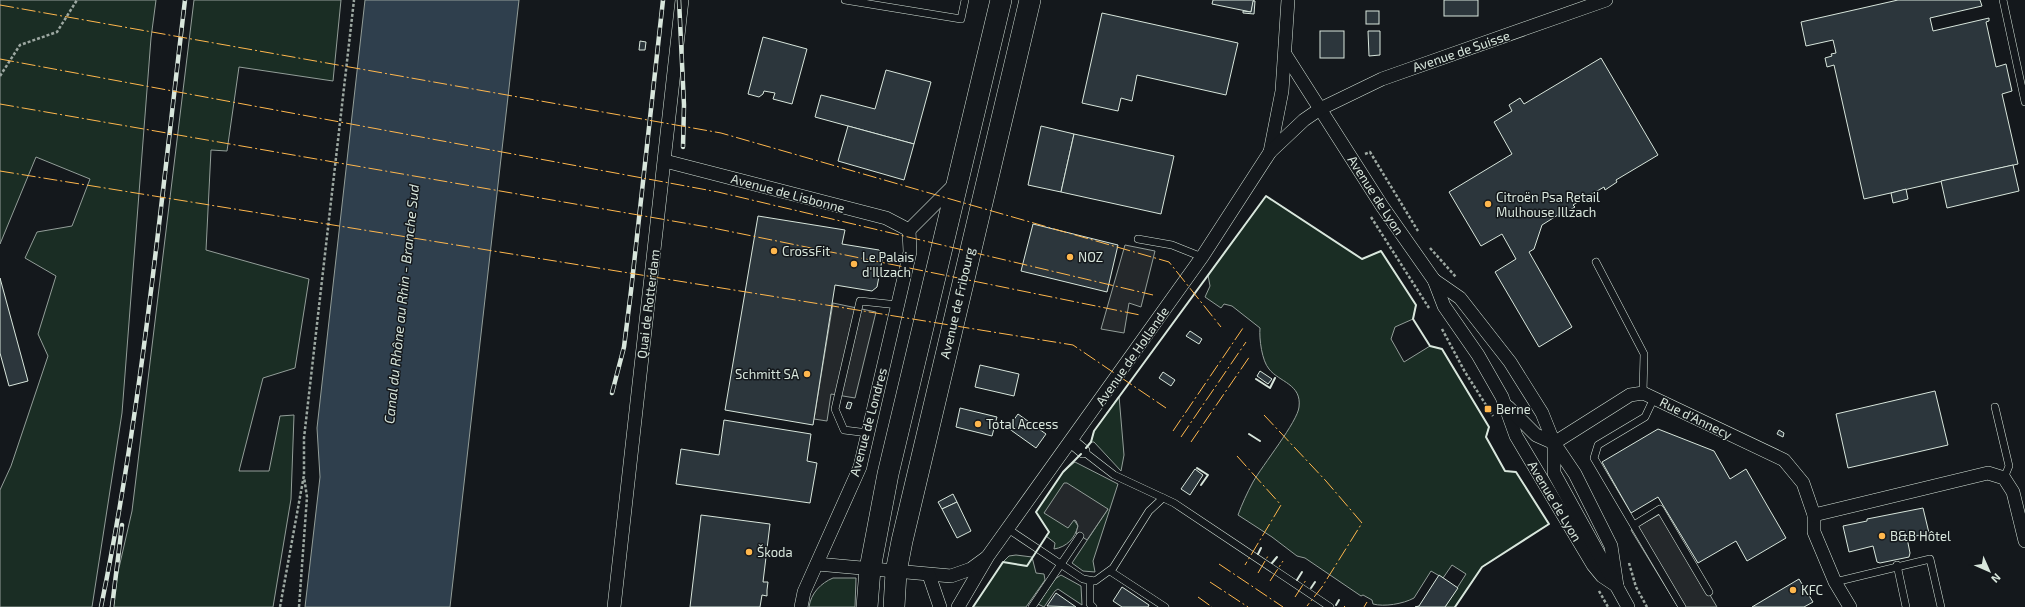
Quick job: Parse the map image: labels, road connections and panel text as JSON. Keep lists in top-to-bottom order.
{
  "streets": {
    "main road": ["Avenue de Fribourg"],
    "street": [
      "Avenue de Suisse",
      "Avenue de Lisbonne",
      "Avenue de Lyon",
      "Quai de Rotterdam",
      "Avenue de Hollande",
      "Rue d'Annecy",
      "Avenue de Londres"
    ]
  },
  "crossings": [
    ["Avenue de Suisse", "Avenue de Lyon"],
    ["Avenue de Suisse", "Avenue de Hollande"],
    ["Avenue de Lisbonne", "Quai de Rotterdam"],
    ["Avenue de Lisbonne", "Avenue de Londres"],
    ["Avenue de Lyon", "Avenue de Hollande"],
    ["Avenue de Fribourg", "Avenue de Hollande"],
    ["Avenue de Hollande", "Avenue de Londres"]
  ],
  "water": ["Canal du Rhône au Rhin - Branche Sud"],
  "places": {
    "other": [
      "Citroën Psa Retail Mulhouse Illzach",
      "CrossFit",
      "NOZ",
      "Le Palais d'Illzach",
      "Schmitt SA",
      "Total Access",
      "B&B Hôtel",
      "Škoda",
      "KFC"
    ],
    "transit": ["Berne"]
  },
  "north": "bottom right"
}
